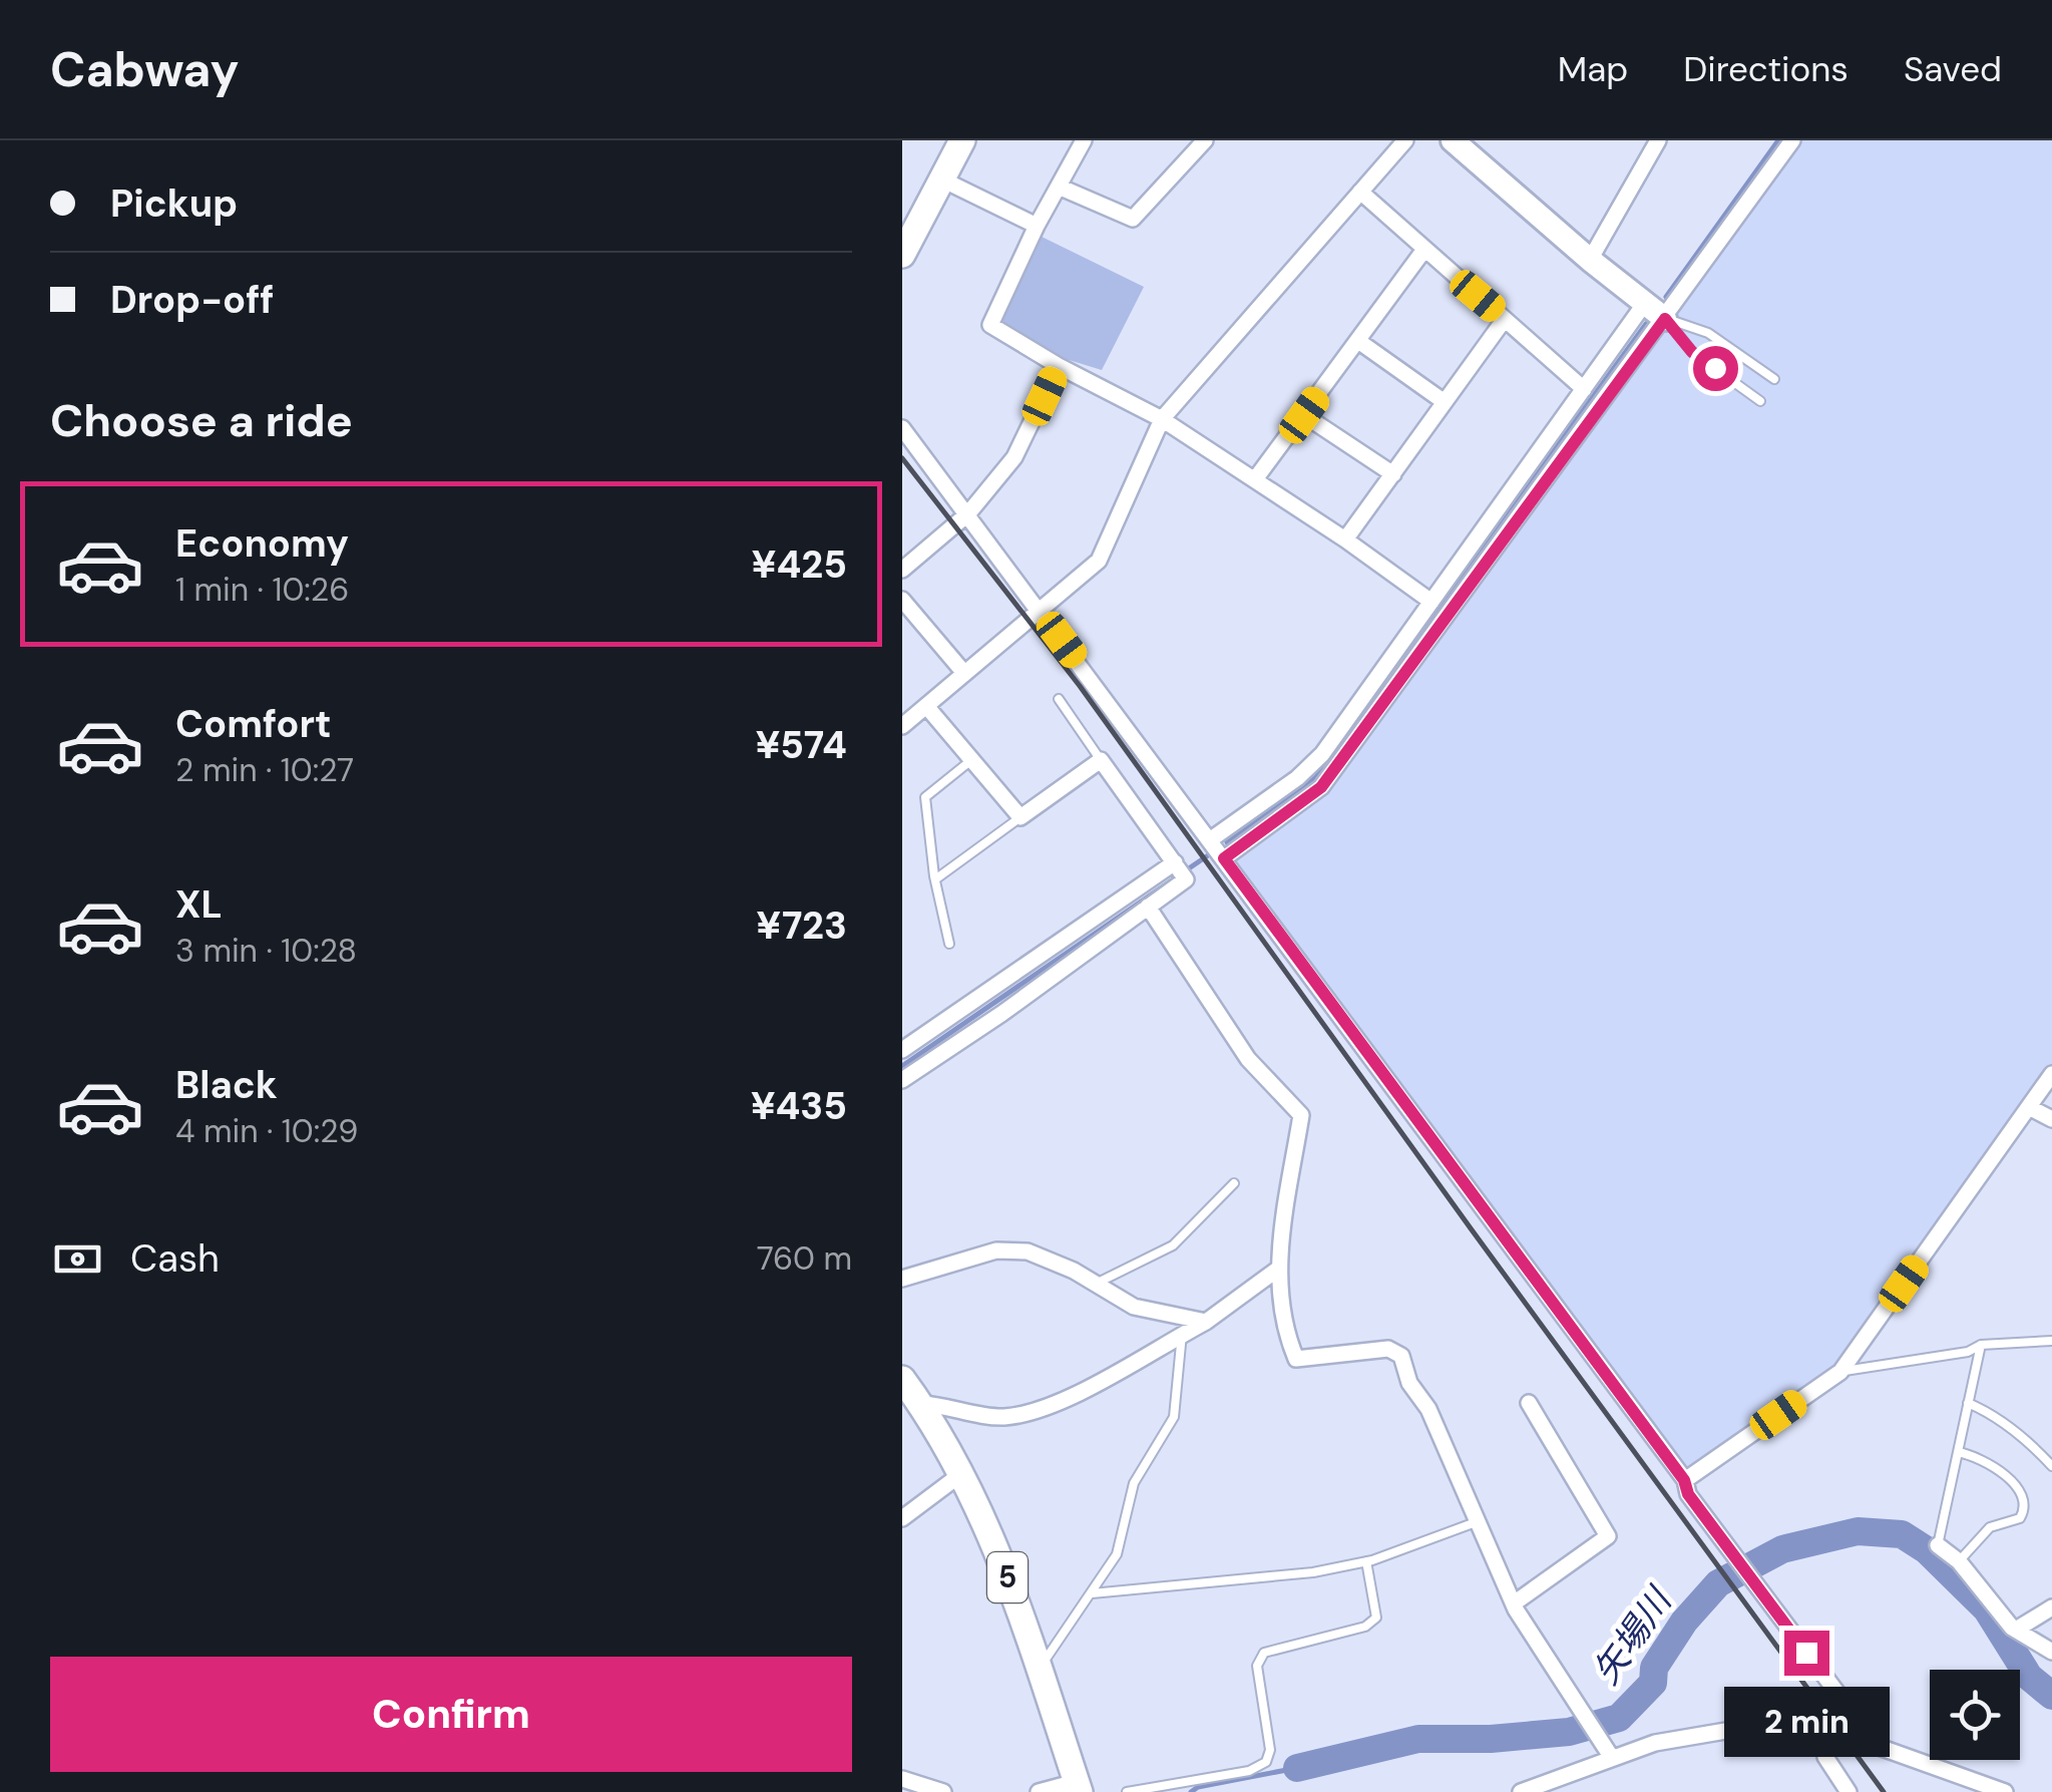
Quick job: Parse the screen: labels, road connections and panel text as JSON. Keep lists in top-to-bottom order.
{
  "streets": {
    "main road": ["5"]
  },
  "water": ["矢場川"],
  "page": {
    "header": "Cabway",
    "nav": ["Map", "Directions", "Saved"],
    "banner": ["Pickup", "Drop-off"],
    "heading": "Choose a ride",
    "list": [
      {
        "name": "Economy",
        "note": "1 min · 10:26",
        "value": "¥425"
      },
      {
        "name": "Comfort",
        "note": "2 min · 10:27",
        "value": "¥574"
      },
      {
        "name": "XL",
        "note": "3 min · 10:28",
        "value": "¥723"
      },
      {
        "name": "Black",
        "note": "4 min · 10:29",
        "value": "¥435"
      }
    ],
    "pay": ["Cash", "760 m"],
    "buttons": "Confirm",
    "bubble": "2 min"
  }
}
